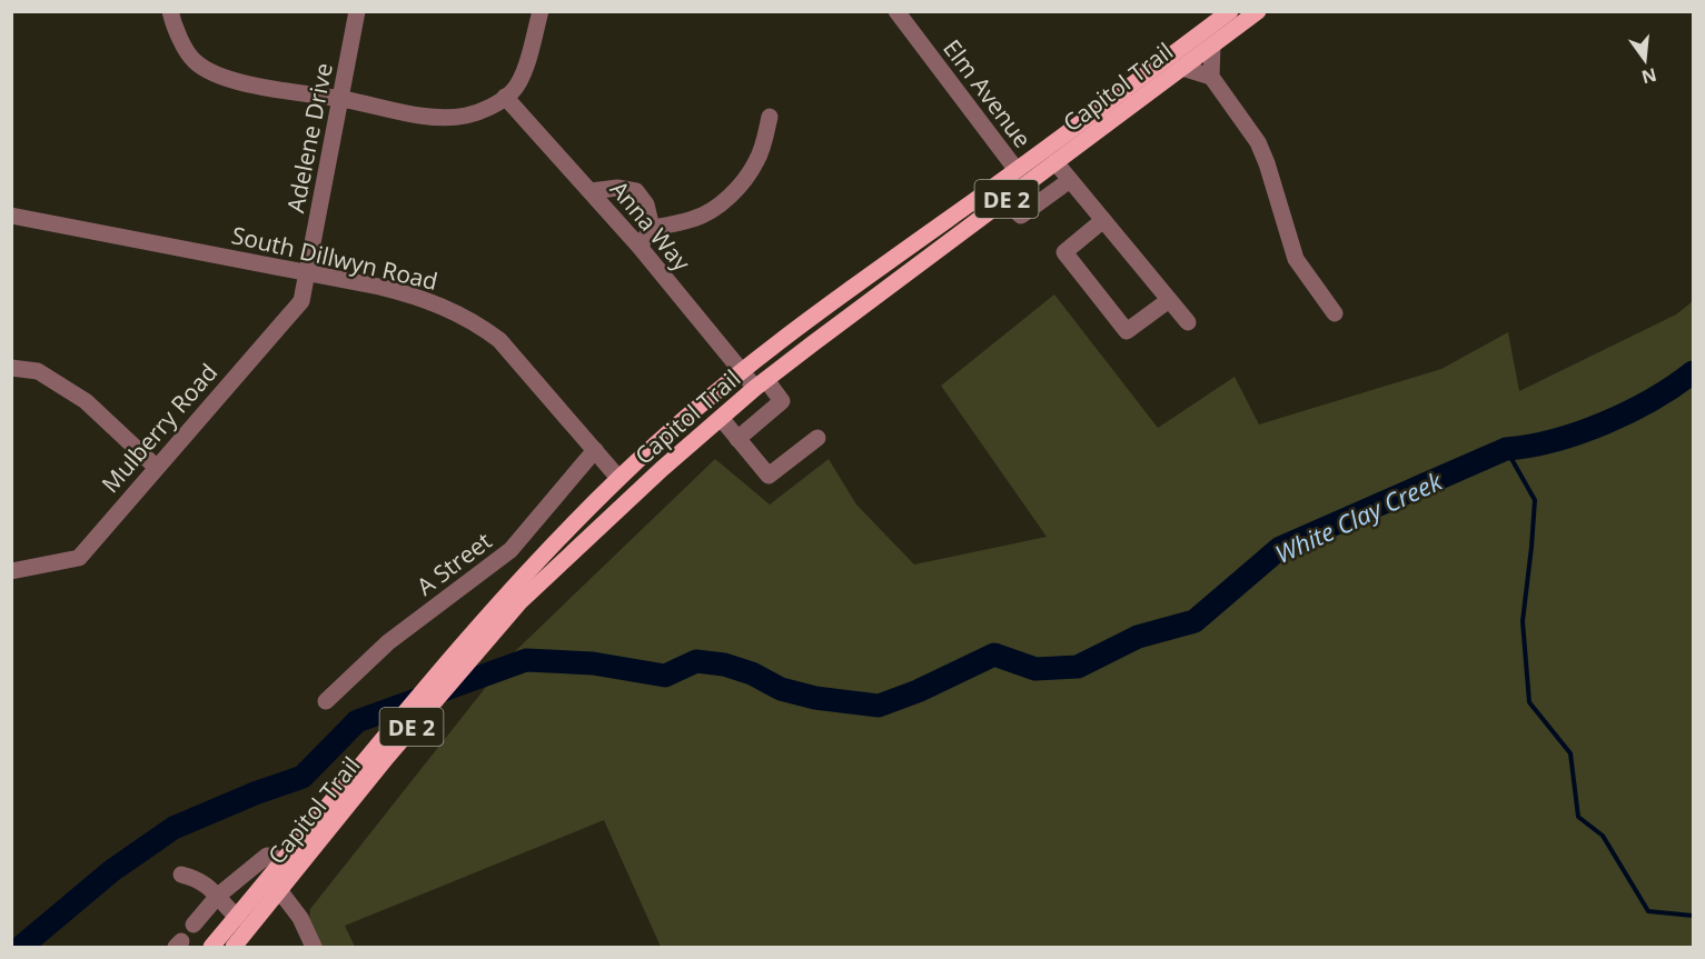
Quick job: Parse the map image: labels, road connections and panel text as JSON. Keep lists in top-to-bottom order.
{
  "streets": {
    "main road": ["Capitol Trail", "DE 2"],
    "street": [
      "Elm Avenue",
      "Adelene Drive",
      "Anna Way",
      "South Dillwyn Road",
      "Mulberry Road",
      "A Street"
    ]
  },
  "crossings": [
    ["Capitol Trail", "Elm Avenue"],
    ["Capitol Trail", "Anna Way"],
    ["Capitol Trail", "South Dillwyn Road"],
    ["Adelene Drive", "South Dillwyn Road"],
    ["Adelene Drive", "Mulberry Road"],
    ["South Dillwyn Road", "Mulberry Road"],
    ["South Dillwyn Road", "A Street"]
  ],
  "water": ["White Clay Creek"],
  "north": "bottom"
}
